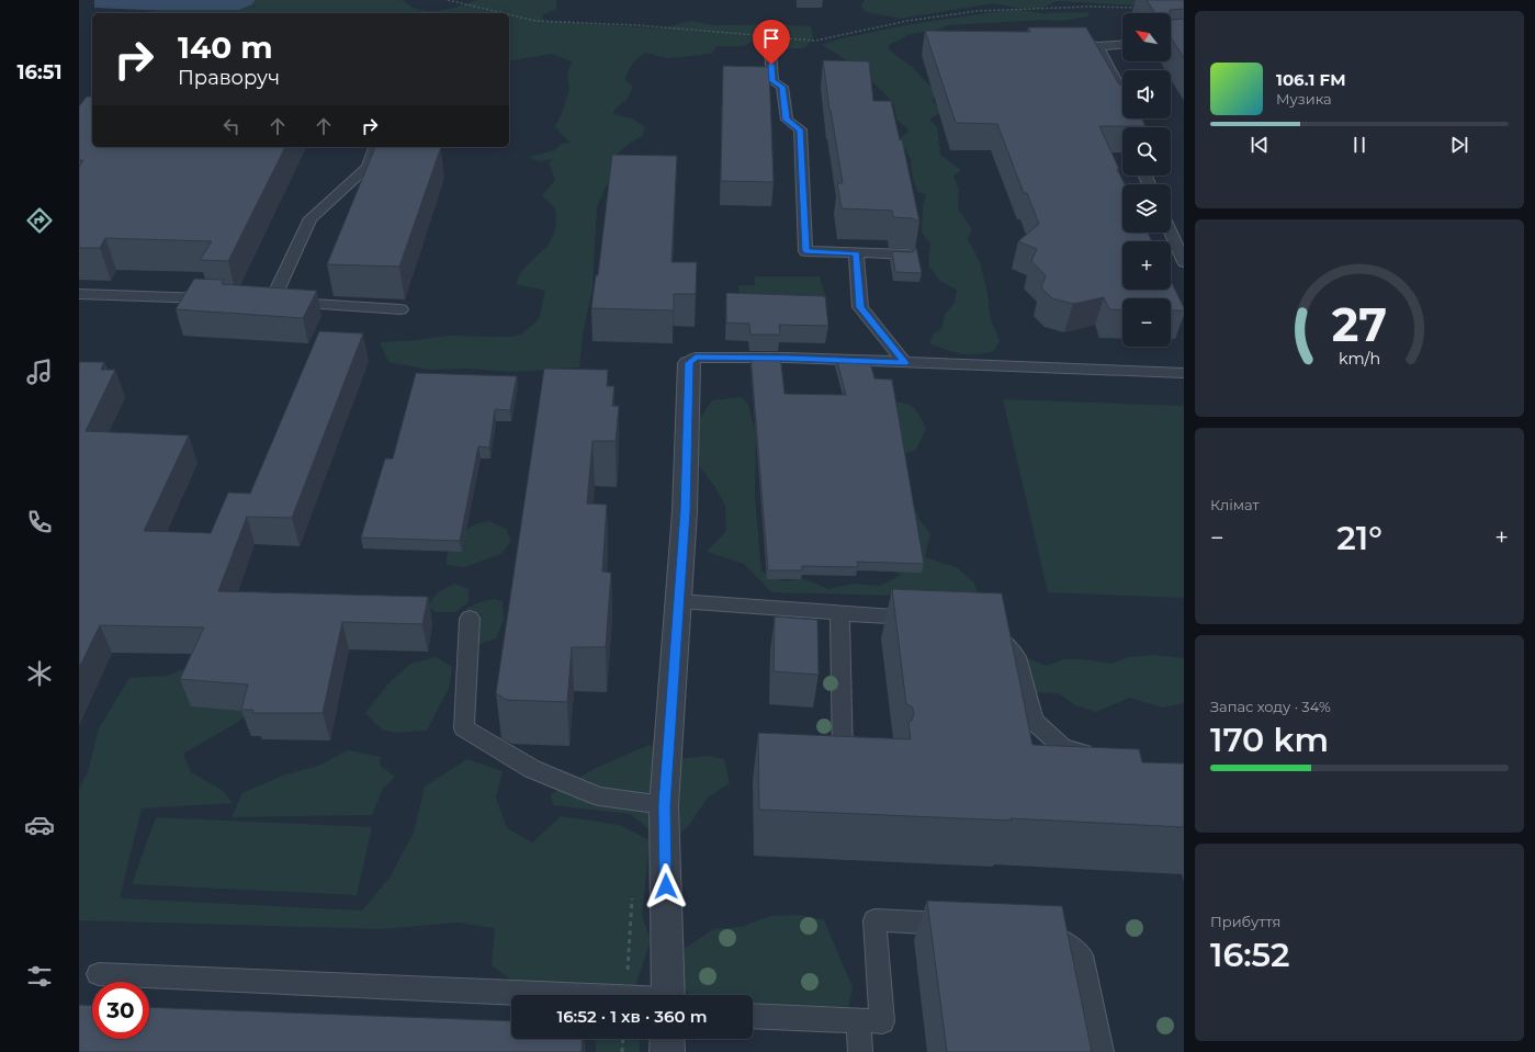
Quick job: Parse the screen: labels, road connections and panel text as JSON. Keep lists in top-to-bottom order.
{
  "north": "top left",
  "page": {
    "tabs": "16:51",
    "map_buttons": ["+", "−"],
    "turn": ["140 m", "Праворуч"],
    "song": ["106.1 FM", "Музика"],
    "tile": [
      "Клімат",
      ["Запас ходу · 34%", "170 km"],
      ["Прибуття", "16:52"]
    ],
    "heat": ["−", "21°", "+"],
    "limit": "30",
    "trip": "16:52 · 1 хв · 360 m",
    "gauge": ["27", "km/h"]
  }
}
